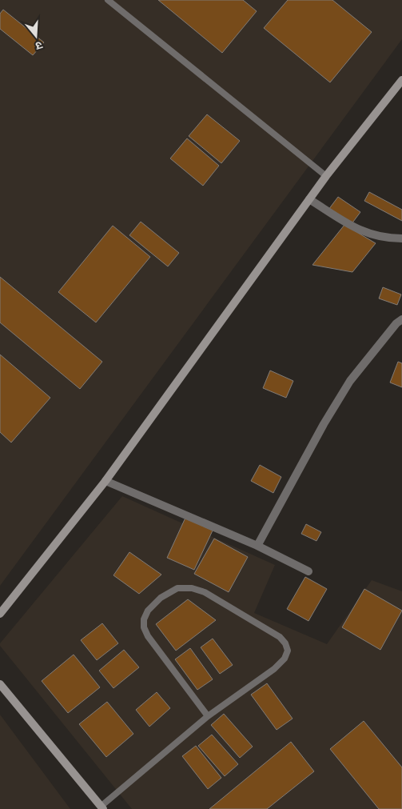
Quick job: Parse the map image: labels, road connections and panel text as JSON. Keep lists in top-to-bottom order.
{
  "north": "bottom"
}
